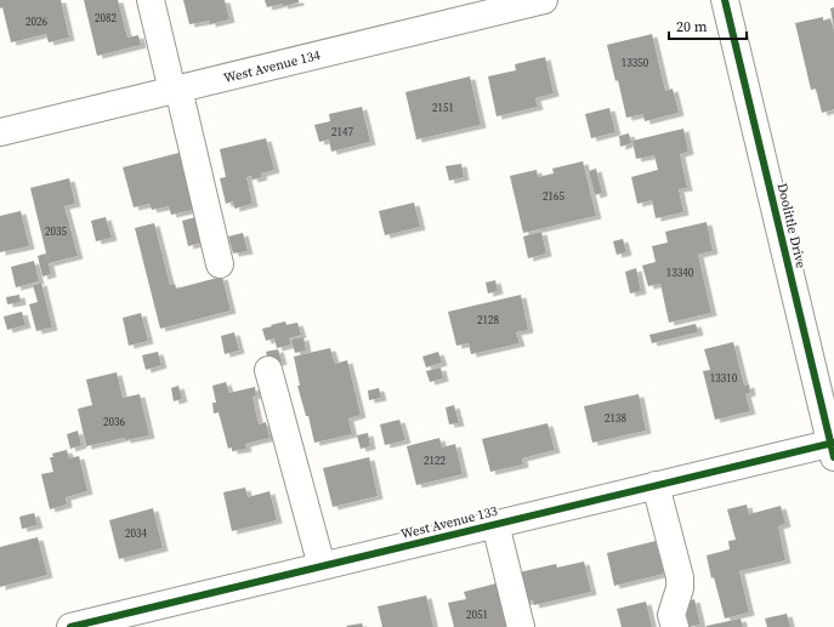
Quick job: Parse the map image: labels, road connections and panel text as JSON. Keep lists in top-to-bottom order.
{
  "streets": {
    "street": ["West Avenue 134", "Doolittle Drive", "West Avenue 133"]
  },
  "crossings": [
    ["Doolittle Drive", "West Avenue 133"]
  ],
  "house_numbers": [
    "2082",
    "2026",
    "13350",
    "2151",
    "2147",
    "2165",
    "2035",
    "13340",
    "2128",
    "13310",
    "2138",
    "2036",
    "2122",
    "2034",
    "2051"
  ],
  "scale_bar": "20 m"
}
